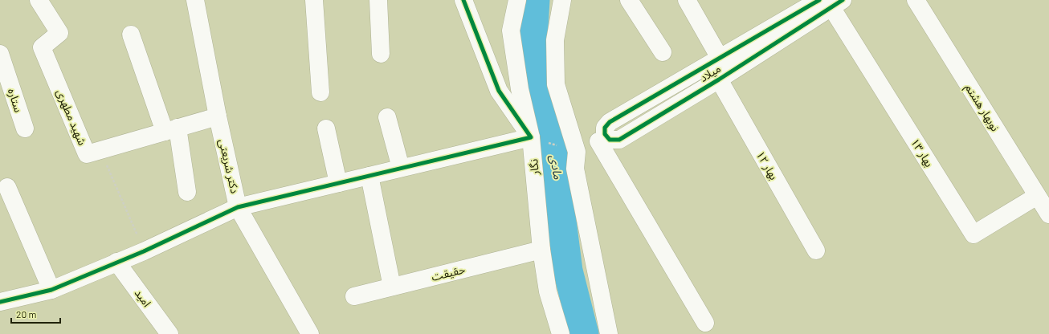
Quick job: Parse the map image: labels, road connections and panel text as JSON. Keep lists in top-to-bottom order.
{
  "streets": {
    "street": [
      "میلاد",
      "ستاره",
      "نوبهار هشتم",
      "شهید مطهری",
      "بهار ۱۳",
      "بهار ۱۲",
      "دکتر شریعتی",
      "نگار",
      "حقیقت",
      "امید"
    ]
  },
  "crossings": [
    ["میلاد", "بهار ۱۳"],
    ["میلاد", "بهار ۱۲"],
    ["نوبهار هشتم", "بهار ۱۳"],
    ["شهید مطهری", "دکتر شریعتی"],
    ["نگار", "حقیقت"]
  ],
  "water": ["مادی"],
  "scale_bar": "20 m"
}
